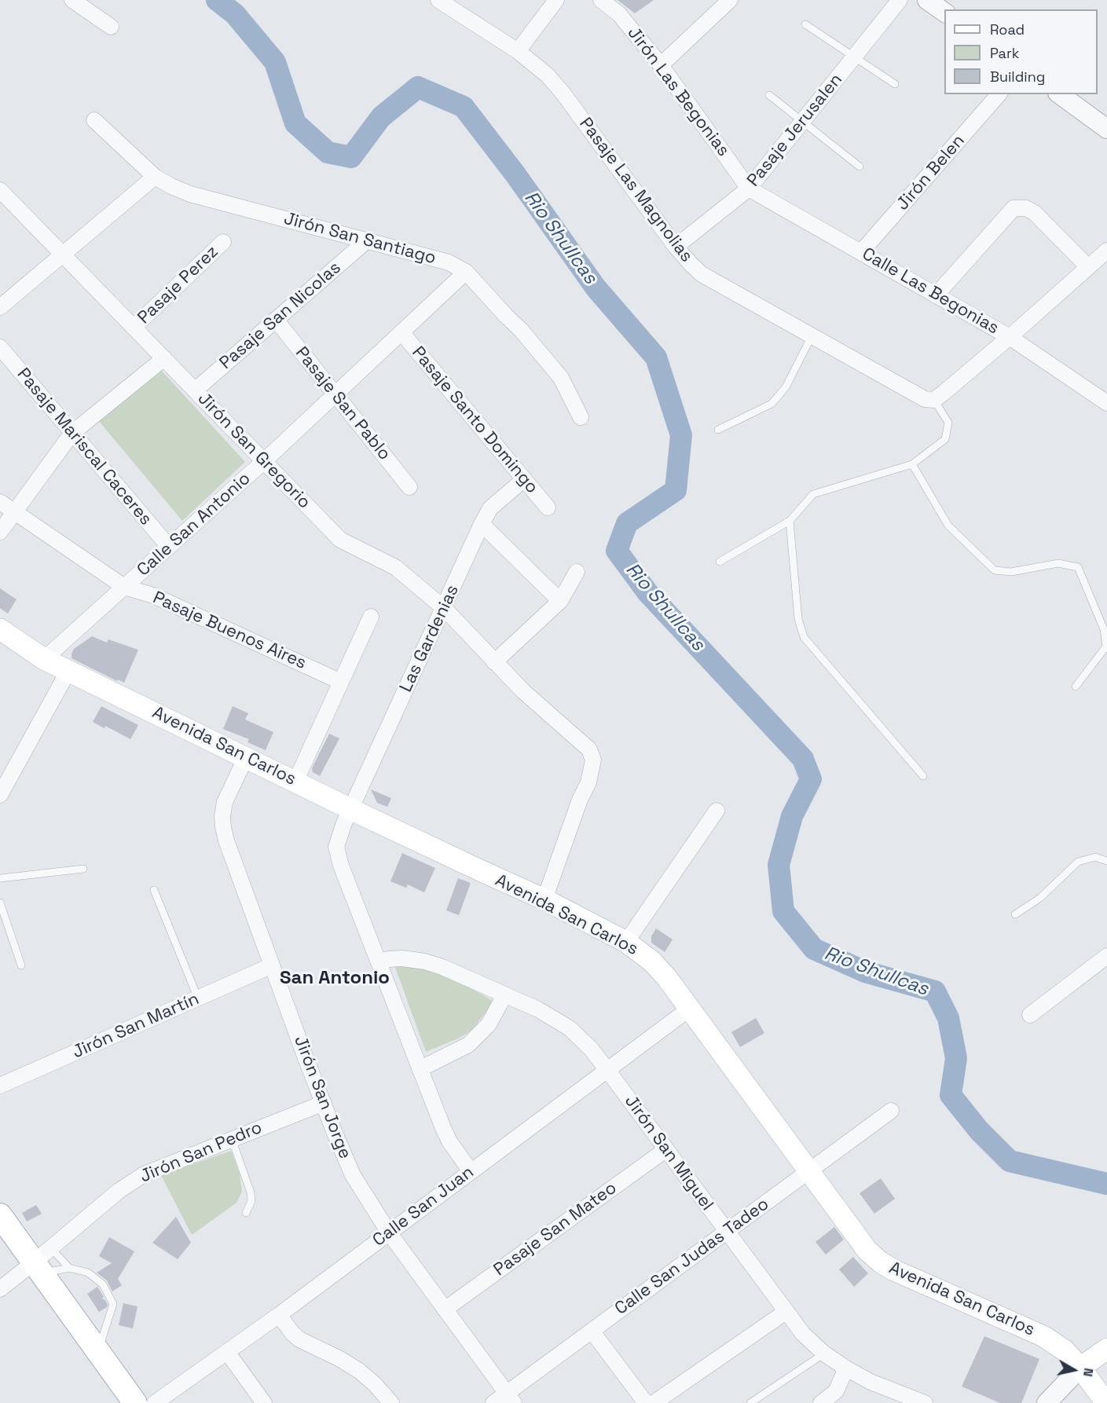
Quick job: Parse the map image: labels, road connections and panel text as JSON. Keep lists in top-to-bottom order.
{
  "streets": {
    "main road": ["Avenida San Carlos"],
    "street": [
      "Jirón Las Begonias",
      "Pasaje Jerusalen",
      "Jirón Belen",
      "Pasaje Las Magnolias",
      "Jirón San Santiago",
      "Pasaje Perez",
      "Calle Las Begonias",
      "Pasaje San Nicolas",
      "Pasaje San Pablo",
      "Pasaje Santo Domingo",
      "Pasaje Mariscal Caceres",
      "Jirón San Gregorio",
      "Calle San Antonio",
      "Pasaje Buenos Aires",
      "Las Gardenias",
      "Jirón San Martín",
      "Jirón San Jorge",
      "Jirón San Pedro",
      "Jirón San Miguel",
      "Calle San Juan",
      "Pasaje San Mateo",
      "Calle San Judas Tadeo"
    ]
  },
  "crossings": [
    ["Jirón Las Begonias", "Pasaje Jerusalen"],
    ["Jirón Las Begonias", "Calle Las Begonias"],
    ["Pasaje Jerusalen", "Pasaje Las Magnolias"],
    ["Pasaje Jerusalen", "Calle Las Begonias"],
    ["Jirón Belen", "Calle Las Begonias"],
    ["Jirón San Santiago", "Pasaje San Nicolas"],
    ["Jirón San Santiago", "Calle San Antonio"],
    ["Pasaje Perez", "Jirón San Gregorio"],
    ["Pasaje San Nicolas", "Pasaje San Pablo"],
    ["Pasaje San Nicolas", "Jirón San Gregorio"],
    ["Pasaje San Pablo", "Calle San Antonio"],
    ["Pasaje Santo Domingo", "Calle San Antonio"],
    ["Pasaje Santo Domingo", "Las Gardenias"],
    ["Pasaje Mariscal Caceres", "Calle San Antonio"],
    ["Jirón San Gregorio", "Calle San Antonio"],
    ["Jirón San Gregorio", "Las Gardenias"],
    ["Jirón San Gregorio", "Avenida San Carlos"],
    ["Calle San Antonio", "Pasaje Buenos Aires"],
    ["Calle San Antonio", "Avenida San Carlos"],
    ["Las Gardenias", "Avenida San Carlos"],
    ["Las Gardenias", "Jirón San Miguel"],
    ["Las Gardenias", "Calle San Juan"],
    ["Avenida San Carlos", "Jirón San Jorge"],
    ["Avenida San Carlos", "Calle San Juan"],
    ["Avenida San Carlos", "Calle San Judas Tadeo"],
    ["Jirón San Martín", "Jirón San Jorge"],
    ["Jirón San Jorge", "Jirón San Pedro"],
    ["Jirón San Jorge", "Calle San Juan"],
    ["Jirón San Jorge", "Pasaje San Mateo"],
    ["Jirón San Jorge", "Calle San Judas Tadeo"],
    ["Jirón San Miguel", "Calle San Juan"],
    ["Jirón San Miguel", "Pasaje San Mateo"],
    ["Jirón San Miguel", "Calle San Judas Tadeo"]
  ],
  "districts": ["San Antonio"],
  "water": ["Rio Shullcas"],
  "legend": ["Road", "Park", "Building"],
  "north": "right"
}
